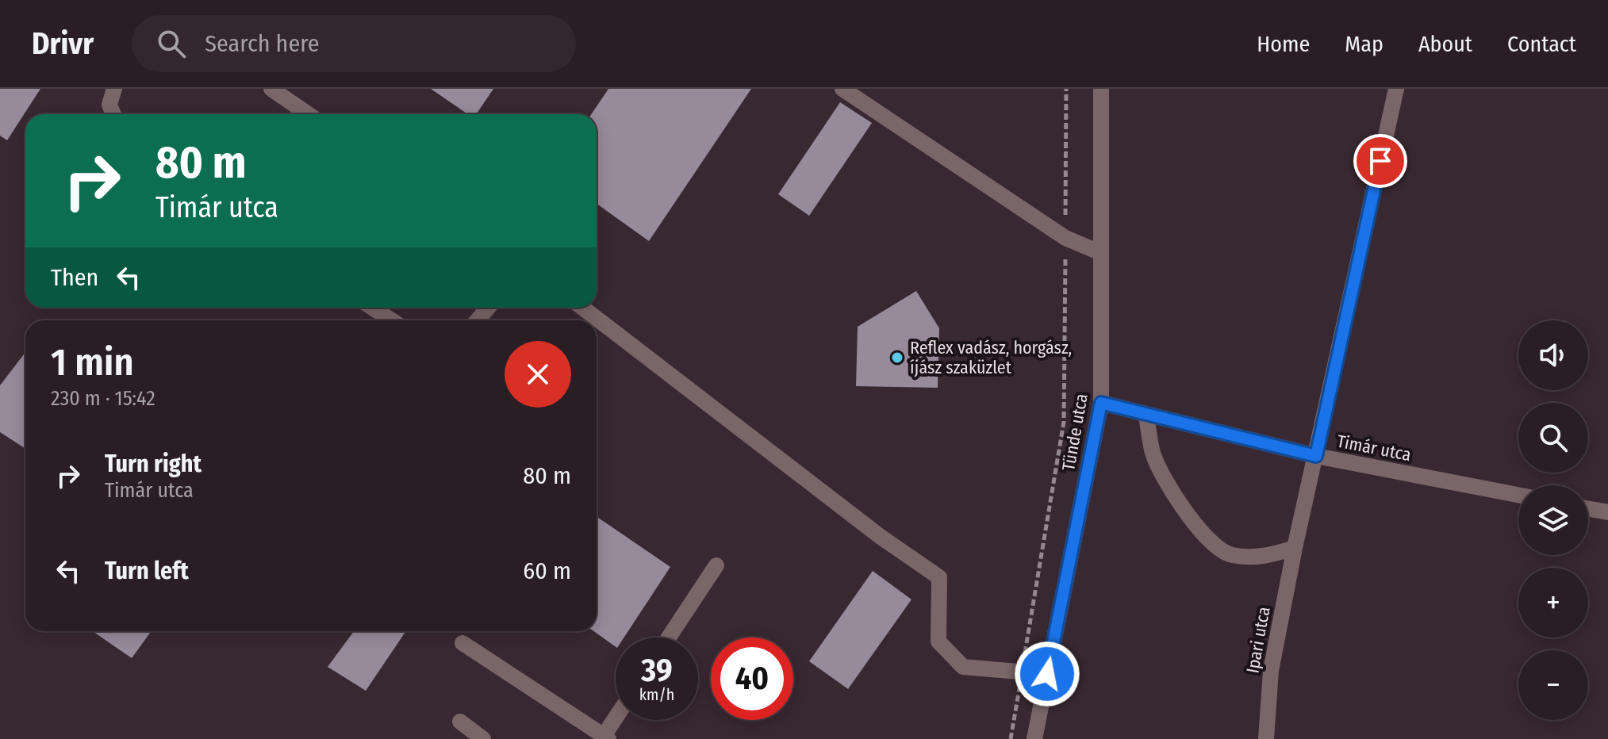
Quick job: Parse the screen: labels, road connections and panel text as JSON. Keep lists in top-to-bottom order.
{
  "streets": {
    "street": ["Tünde utca", "Timár utca", "Ipari utca"]
  },
  "crossings": [
    ["Tünde utca", "Timár utca"],
    ["Timár utca", "Ipari utca"]
  ],
  "places": ["Reflex vadász, horgász, íjász szaküzlet"],
  "page": {
    "header": "Drivr",
    "search": "Search here",
    "nav": [
      "Home",
      "Map",
      "About",
      "Contact"
    ],
    "turn": ["80 m", "Timár utca"],
    "then": "Then",
    "map_buttons": ["+", "−"],
    "heading": ["1 min", "230 m · 15:42"],
    "list": [
      {
        "name": "Turn right",
        "note": "Timár utca",
        "value": "80 m"
      },
      {
        "name": "Turn left",
        "value": "60 m"
      }
    ],
    "speed": "39 km/h",
    "limit": "40"
  }
}
